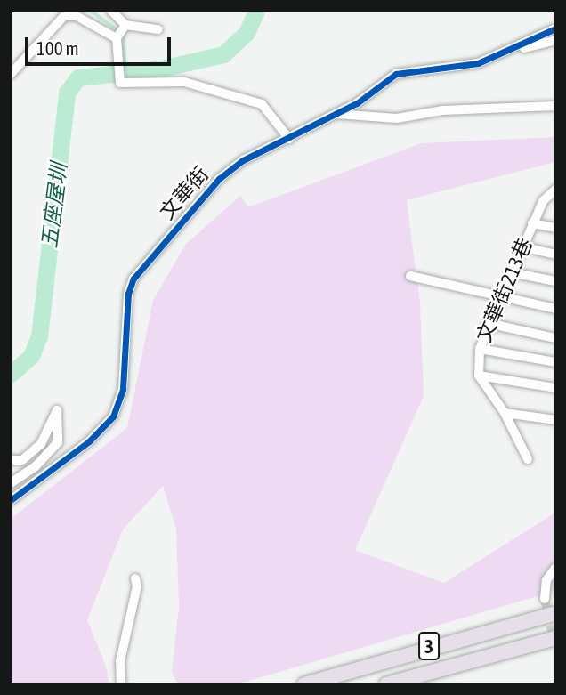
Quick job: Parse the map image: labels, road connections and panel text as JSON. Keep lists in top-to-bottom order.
{
  "streets": {
    "highway": ["3"],
    "street": ["文華街", "文華街213巷"]
  },
  "water": ["五座屋圳"],
  "scale_bar": "100 m"
}
